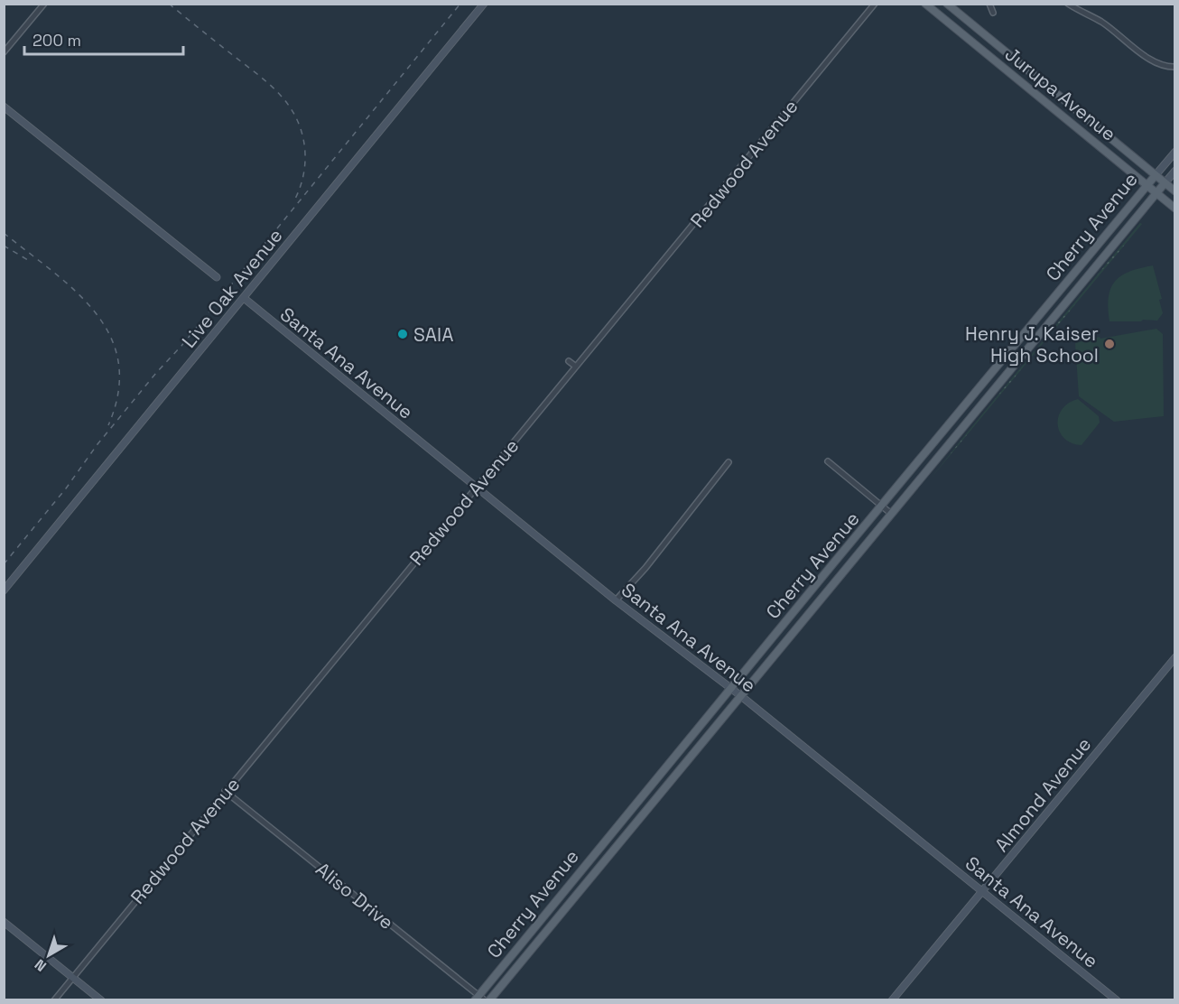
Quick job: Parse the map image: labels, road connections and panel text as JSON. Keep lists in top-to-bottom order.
{
  "streets": {
    "main road": ["Jurupa Avenue", "Cherry Avenue"],
    "street": [
      "Redwood Avenue",
      "Live Oak Avenue",
      "Santa Ana Avenue",
      "Almond Avenue",
      "Aliso Drive"
    ]
  },
  "crossings": [
    ["Jurupa Avenue", "Cherry Avenue"],
    ["Redwood Avenue", "Santa Ana Avenue"],
    ["Redwood Avenue", "Aliso Drive"],
    ["Cherry Avenue", "Santa Ana Avenue"],
    ["Cherry Avenue", "Aliso Drive"],
    ["Live Oak Avenue", "Santa Ana Avenue"],
    ["Santa Ana Avenue", "Almond Avenue"]
  ],
  "places": ["SAIA", "Henry J. Kaiser High School"],
  "scale_bar": "200 m",
  "north": "bottom left"
}
